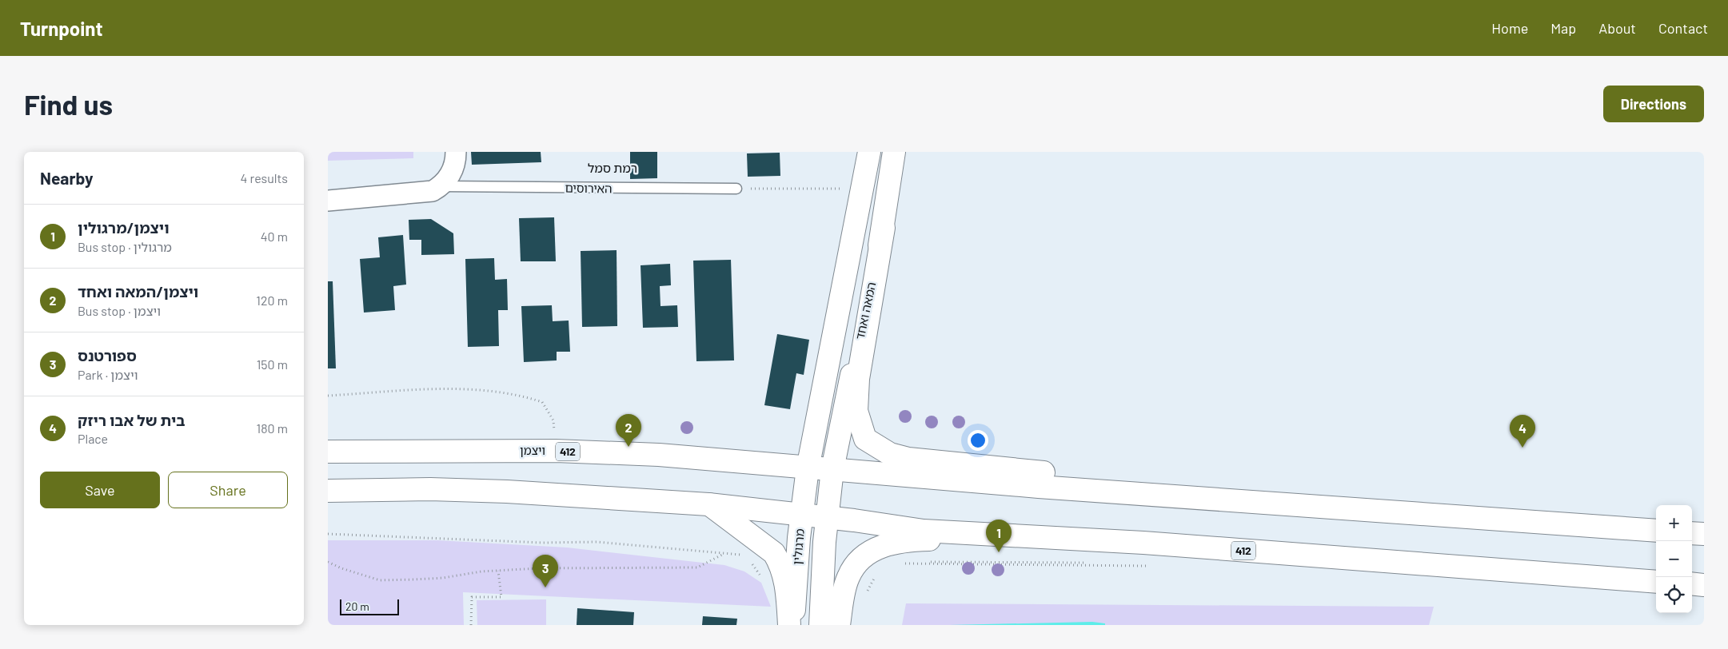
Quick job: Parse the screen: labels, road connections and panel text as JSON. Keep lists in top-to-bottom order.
{
  "streets": {
    "main road": [
      "המאה ואחד",
      "ויצמן",
      "412",
      "מרגולין"
    ],
    "street": ["האירוסים"]
  },
  "crossings": [
    ["המאה ואחד", "ויצמן"],
    ["המאה ואחד", "412"],
    ["המאה ואחד", "מרגולין"],
    ["ויצמן", "412"],
    ["ויצמן", "מרגולין"],
    ["412", "מרגולין"]
  ],
  "districts": ["רמת סמל"],
  "scale_bar": "20 m",
  "page": {
    "header": "Turnpoint",
    "nav": [
      "Home",
      "Map",
      "About",
      "Contact"
    ],
    "buttons": [
      "Directions",
      ["Save", "Share"]
    ],
    "title": "Find us",
    "heading": ["Nearby", "4 results"],
    "list": [
      {
        "mark": "1",
        "name": "ויצמן/מרגולין",
        "note": "Bus stop · מרגולין",
        "value": "40 m"
      },
      {
        "mark": "2",
        "name": "ויצמן/המאה ואחד",
        "note": "Bus stop · ויצמן",
        "value": "120 m"
      },
      {
        "mark": "3",
        "name": "ספורטנס",
        "note": "Park · ויצמן",
        "value": "150 m"
      },
      {
        "mark": "4",
        "name": "בית של אבו ריזק",
        "note": "Place",
        "value": "180 m"
      }
    ],
    "pins": [
      "2",
      "4",
      "1",
      "3"
    ],
    "map_buttons": ["+", "−"],
    "scale": "20 m"
  }
}
